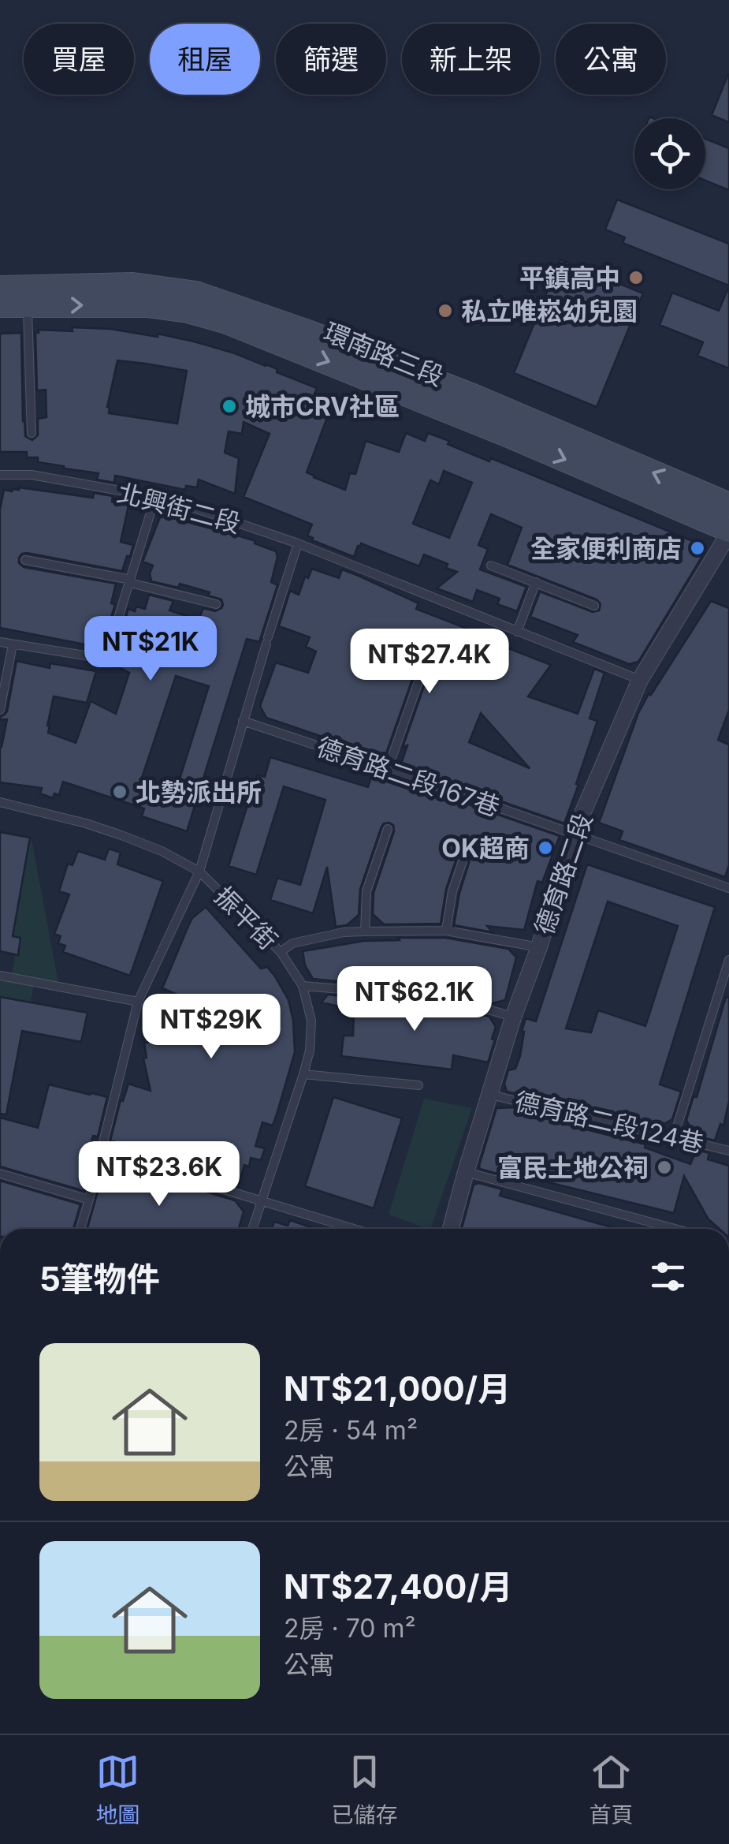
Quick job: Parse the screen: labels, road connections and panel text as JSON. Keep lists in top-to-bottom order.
{
  "streets": {
    "main road": ["環南路三段"],
    "street": ["德育路二段"],
    "lane": [
      "北興街二段",
      "德育路二段167巷",
      "振平街",
      "德育路二段124巷"
    ]
  },
  "crossings": [
    ["環南路三段", "德育路二段"],
    ["北興街二段", "德育路二段"],
    ["北興街二段", "振平街"],
    ["德育路二段167巷", "德育路二段"],
    ["德育路二段167巷", "振平街"],
    ["德育路二段", "德育路二段124巷"]
  ],
  "places": [
    "平鎮高中",
    "私立唯崧幼兒園",
    "城市CRV社區",
    "全家便利商店",
    "北勢派出所",
    "OK超商",
    "富民土地公祠"
  ],
  "page": {
    "chip": [
      "買屋",
      "租屋",
      "篩選",
      "新上架",
      "公寓"
    ],
    "price": [
      "NT$21K",
      "NT$27.4K",
      "NT$62.1K",
      "NT$29K",
      "NT$23.6K"
    ],
    "heading": "5筆物件",
    "list": [
      {
        "name": "NT$21,000/月",
        "note": "2房 · 54 m² · 公寓"
      },
      {
        "name": "NT$27,400/月",
        "note": "2房 · 70 m² · 公寓"
      }
    ],
    "tabs": ["地圖", "已儲存", "首頁"]
  }
}
